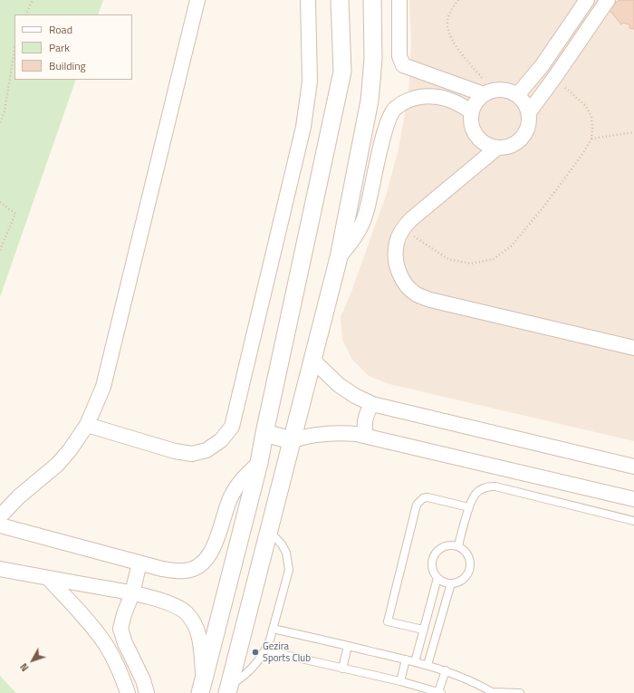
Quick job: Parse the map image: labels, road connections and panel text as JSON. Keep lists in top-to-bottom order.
{
  "places": ["Gezira Sports Club"],
  "legend": ["Road", "Park", "Building"],
  "north": "bottom left"
}
